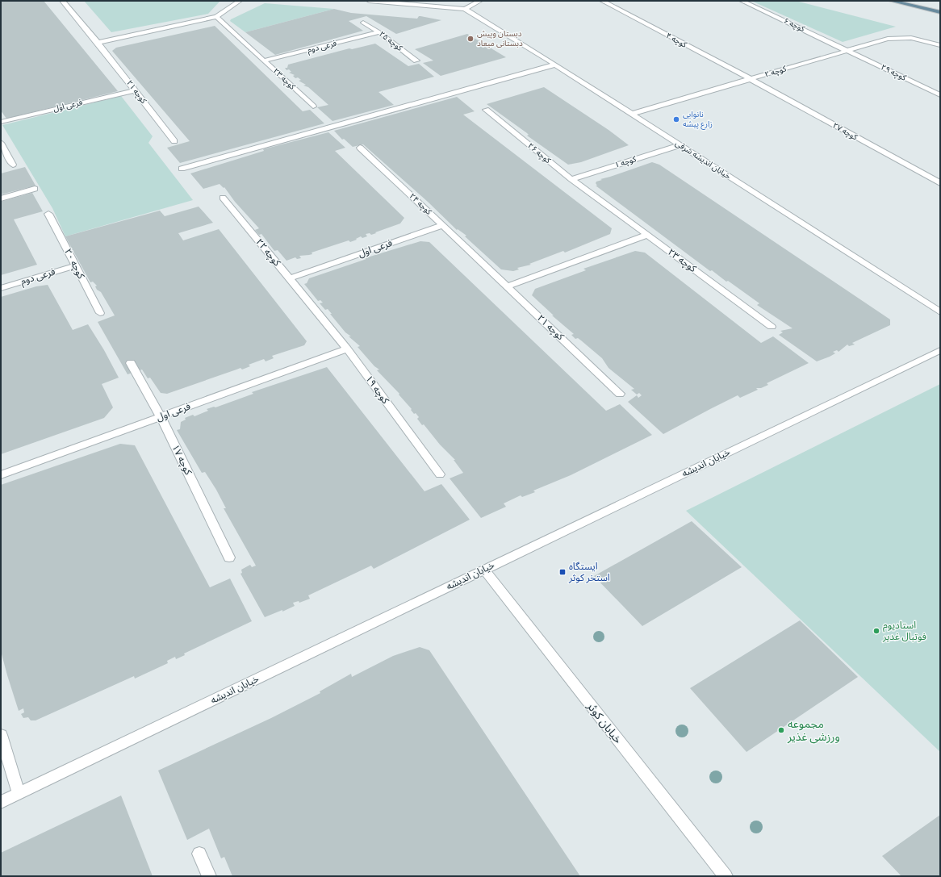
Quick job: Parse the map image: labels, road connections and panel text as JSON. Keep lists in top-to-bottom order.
{
  "streets": {
    "street": [
      "کوچه ۶",
      "کوچه ۴",
      "کوچه ۲۵",
      "فرعی دوم",
      "کوچه ۲",
      "کوچه ۲۹",
      "کوچه ۲۳",
      "کوچه ۲۱",
      "فرعی اول",
      "کوچه ۲۷",
      "کوچه ۲۶",
      "خیابان اندیشه شرقی",
      "کوچه ۱",
      "کوچه ۲۴",
      "کوچه ۲۲",
      "کوچه ۲۰",
      "کوچه ۱۹",
      "کوچه ۱۷",
      "خیابان اندیشه",
      "خیابان کوثر"
    ]
  },
  "crossings": [
    ["کوچه ۶", "کوچه ۲"],
    ["کوچه ۶", "کوچه ۲۹"],
    ["کوچه ۴", "کوچه ۲"],
    ["کوچه ۴", "کوچه ۲۷"],
    ["کوچه ۲۵", "فرعی دوم"],
    ["فرعی دوم", "کوچه ۲۳"],
    ["فرعی دوم", "کوچه ۲۰"],
    ["کوچه ۲", "کوچه ۲۹"],
    ["کوچه ۲", "کوچه ۲۷"],
    ["کوچه ۲", "خیابان اندیشه شرقی"],
    ["کوچه ۲۳", "کوچه ۲۶"],
    ["کوچه ۲۱", "فرعی اول"],
    ["کوچه ۲۱", "کوچه ۲۴"],
    ["فرعی اول", "کوچه ۲۴"],
    ["فرعی اول", "کوچه ۲۲"],
    ["فرعی اول", "کوچه ۱۹"],
    ["فرعی اول", "کوچه ۱۷"],
    ["کوچه ۲۶", "کوچه ۱"],
    ["خیابان اندیشه شرقی", "کوچه ۱"],
    ["کوچه ۲۲", "کوچه ۱۹"],
    ["خیابان اندیشه", "خیابان کوثر"]
  ],
  "places": {
    "other": [
      "دبستان وپیش دبستانی میعاد",
      "نانوایی زارع پیشه",
      "استادیوم فوتبال غدیر",
      "مجموعه ورزشی غذیر"
    ],
    "transit": ["ایستگاه استخر کوثر"]
  }
}
